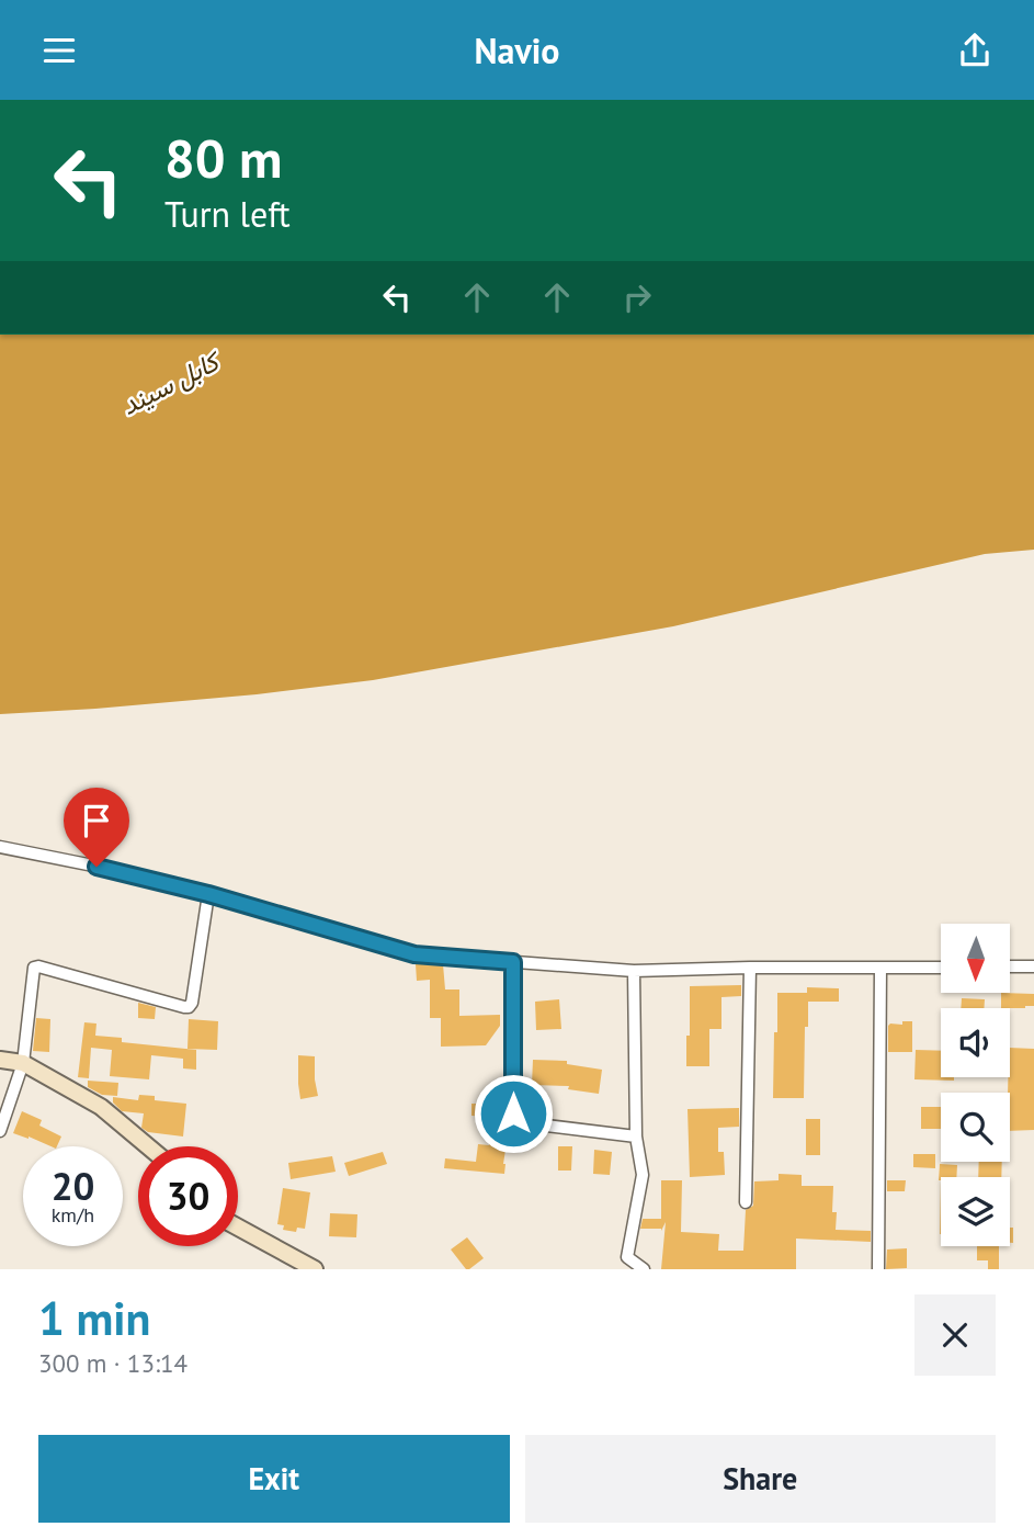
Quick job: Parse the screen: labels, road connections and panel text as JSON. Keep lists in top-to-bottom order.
{
  "water": ["کابل سيند"],
  "north": "bottom",
  "page": {
    "header": "Navio",
    "turn": ["80 m", "Turn left"],
    "speed": "20 km/h",
    "limit": "30",
    "heading": ["1 min", "300 m · 13:14"],
    "buttons": ["Exit", "Share"]
  }
}
